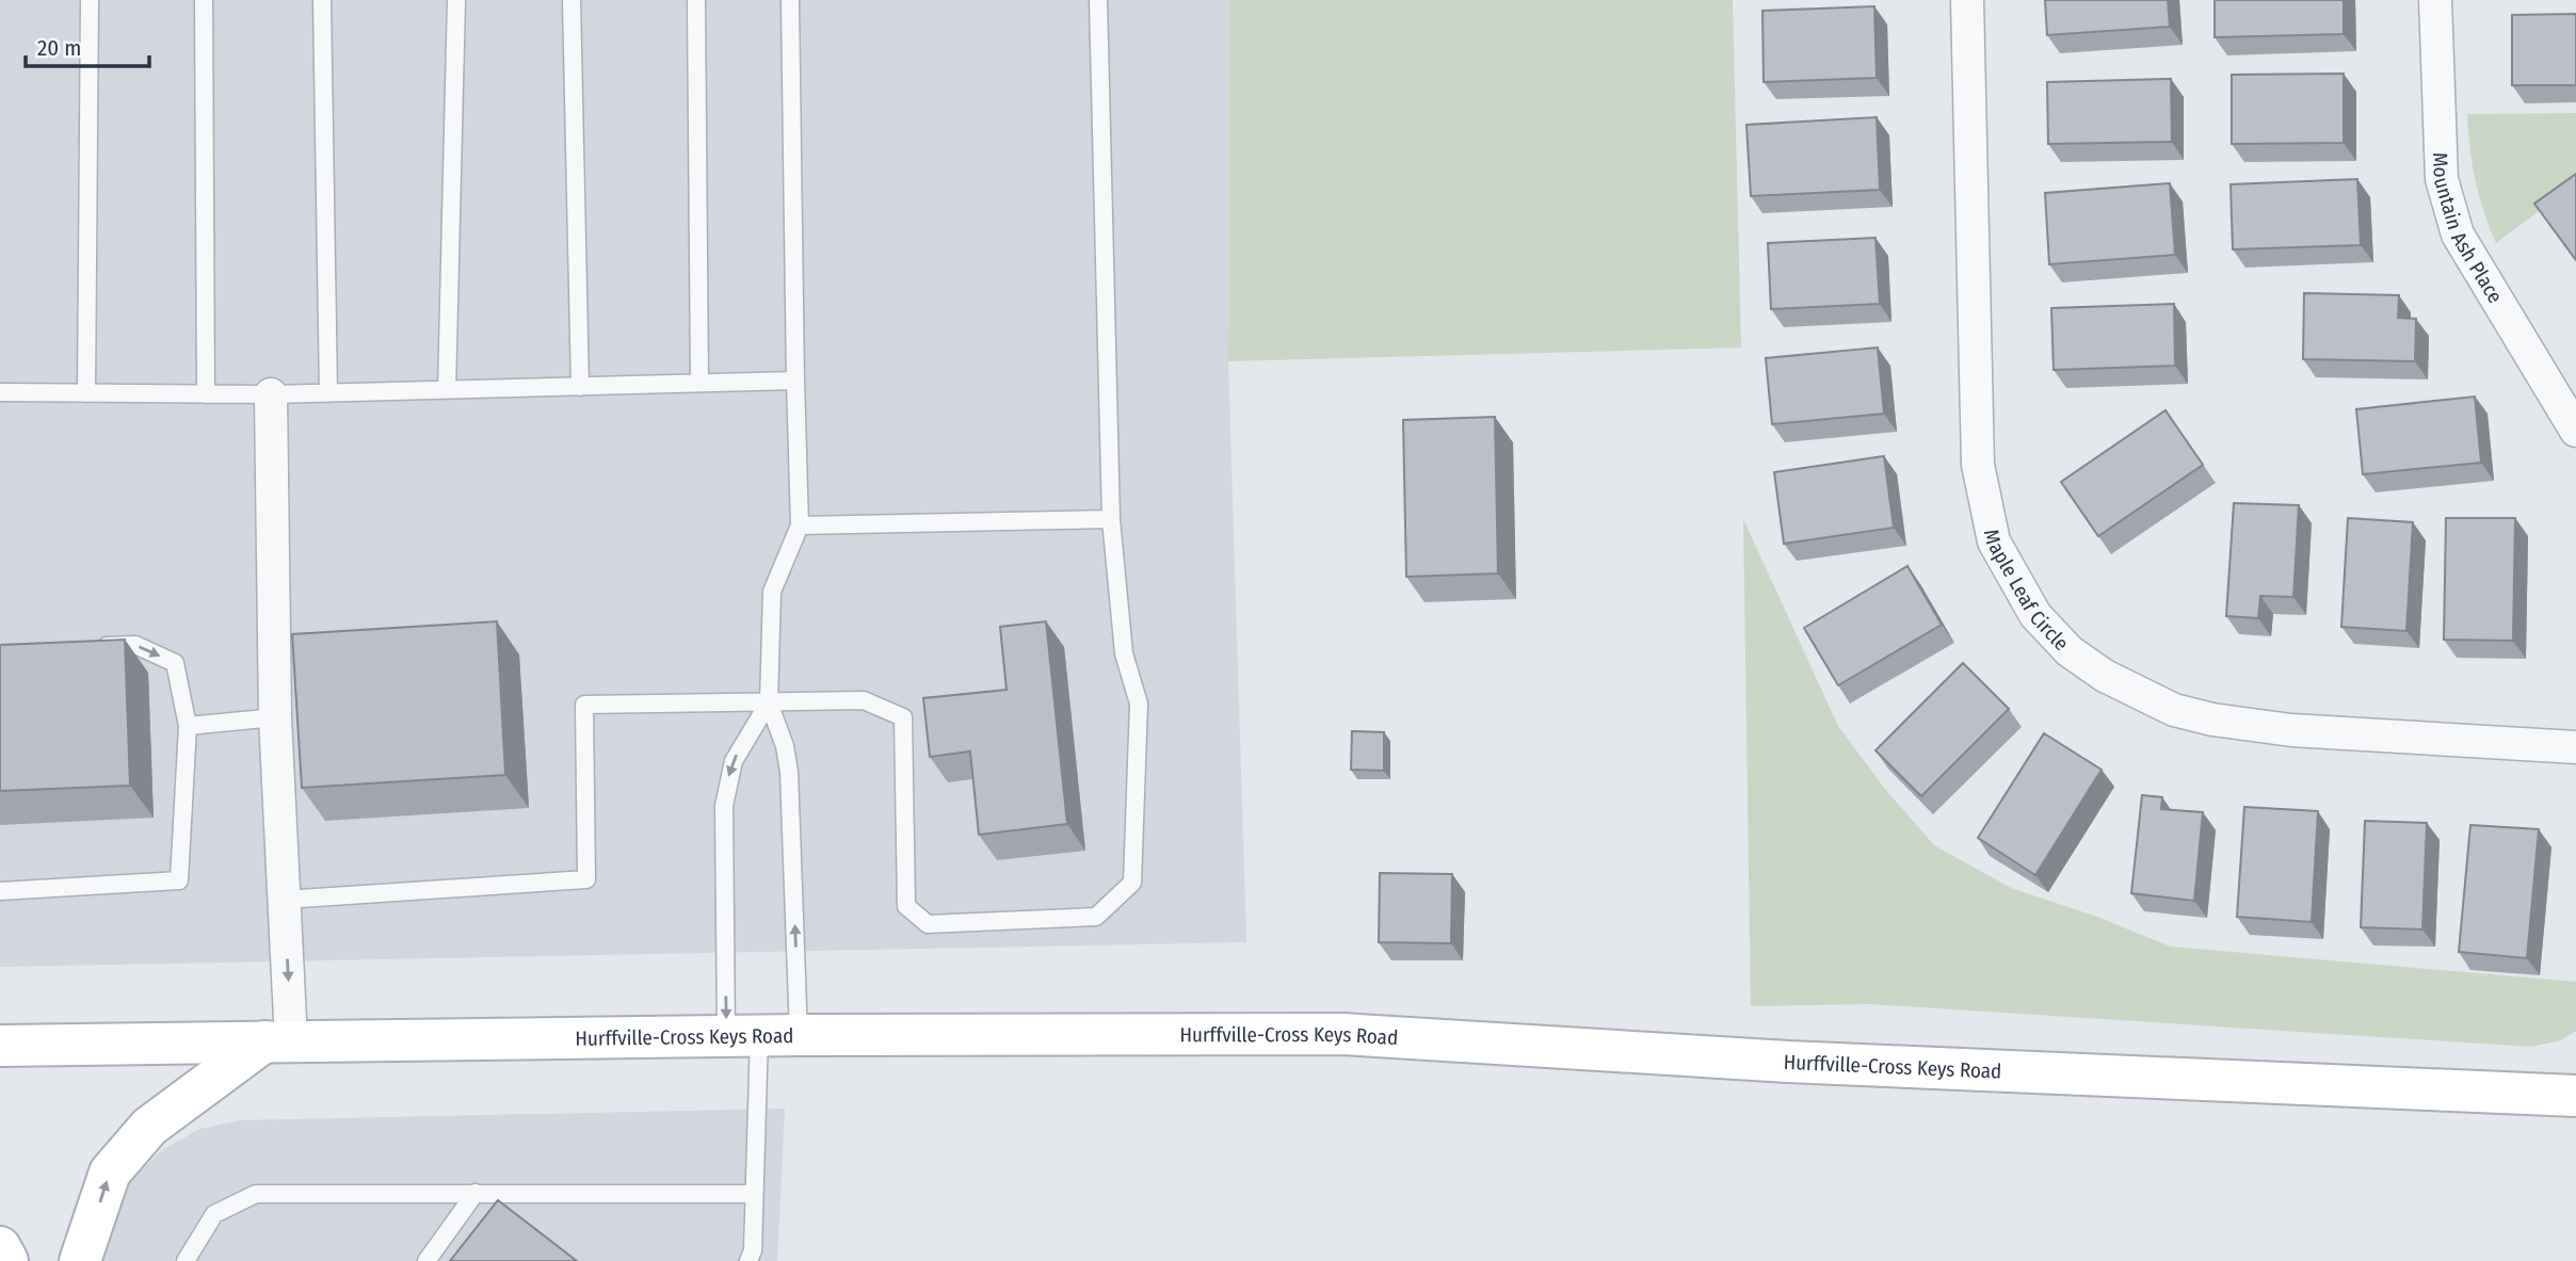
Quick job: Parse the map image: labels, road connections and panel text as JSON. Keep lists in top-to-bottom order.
{
  "streets": {
    "main road": ["Hurffville-Cross Keys Road"],
    "street": ["Mountain Ash Place", "Maple Leaf Circle"]
  },
  "scale_bar": "20 m"
}
